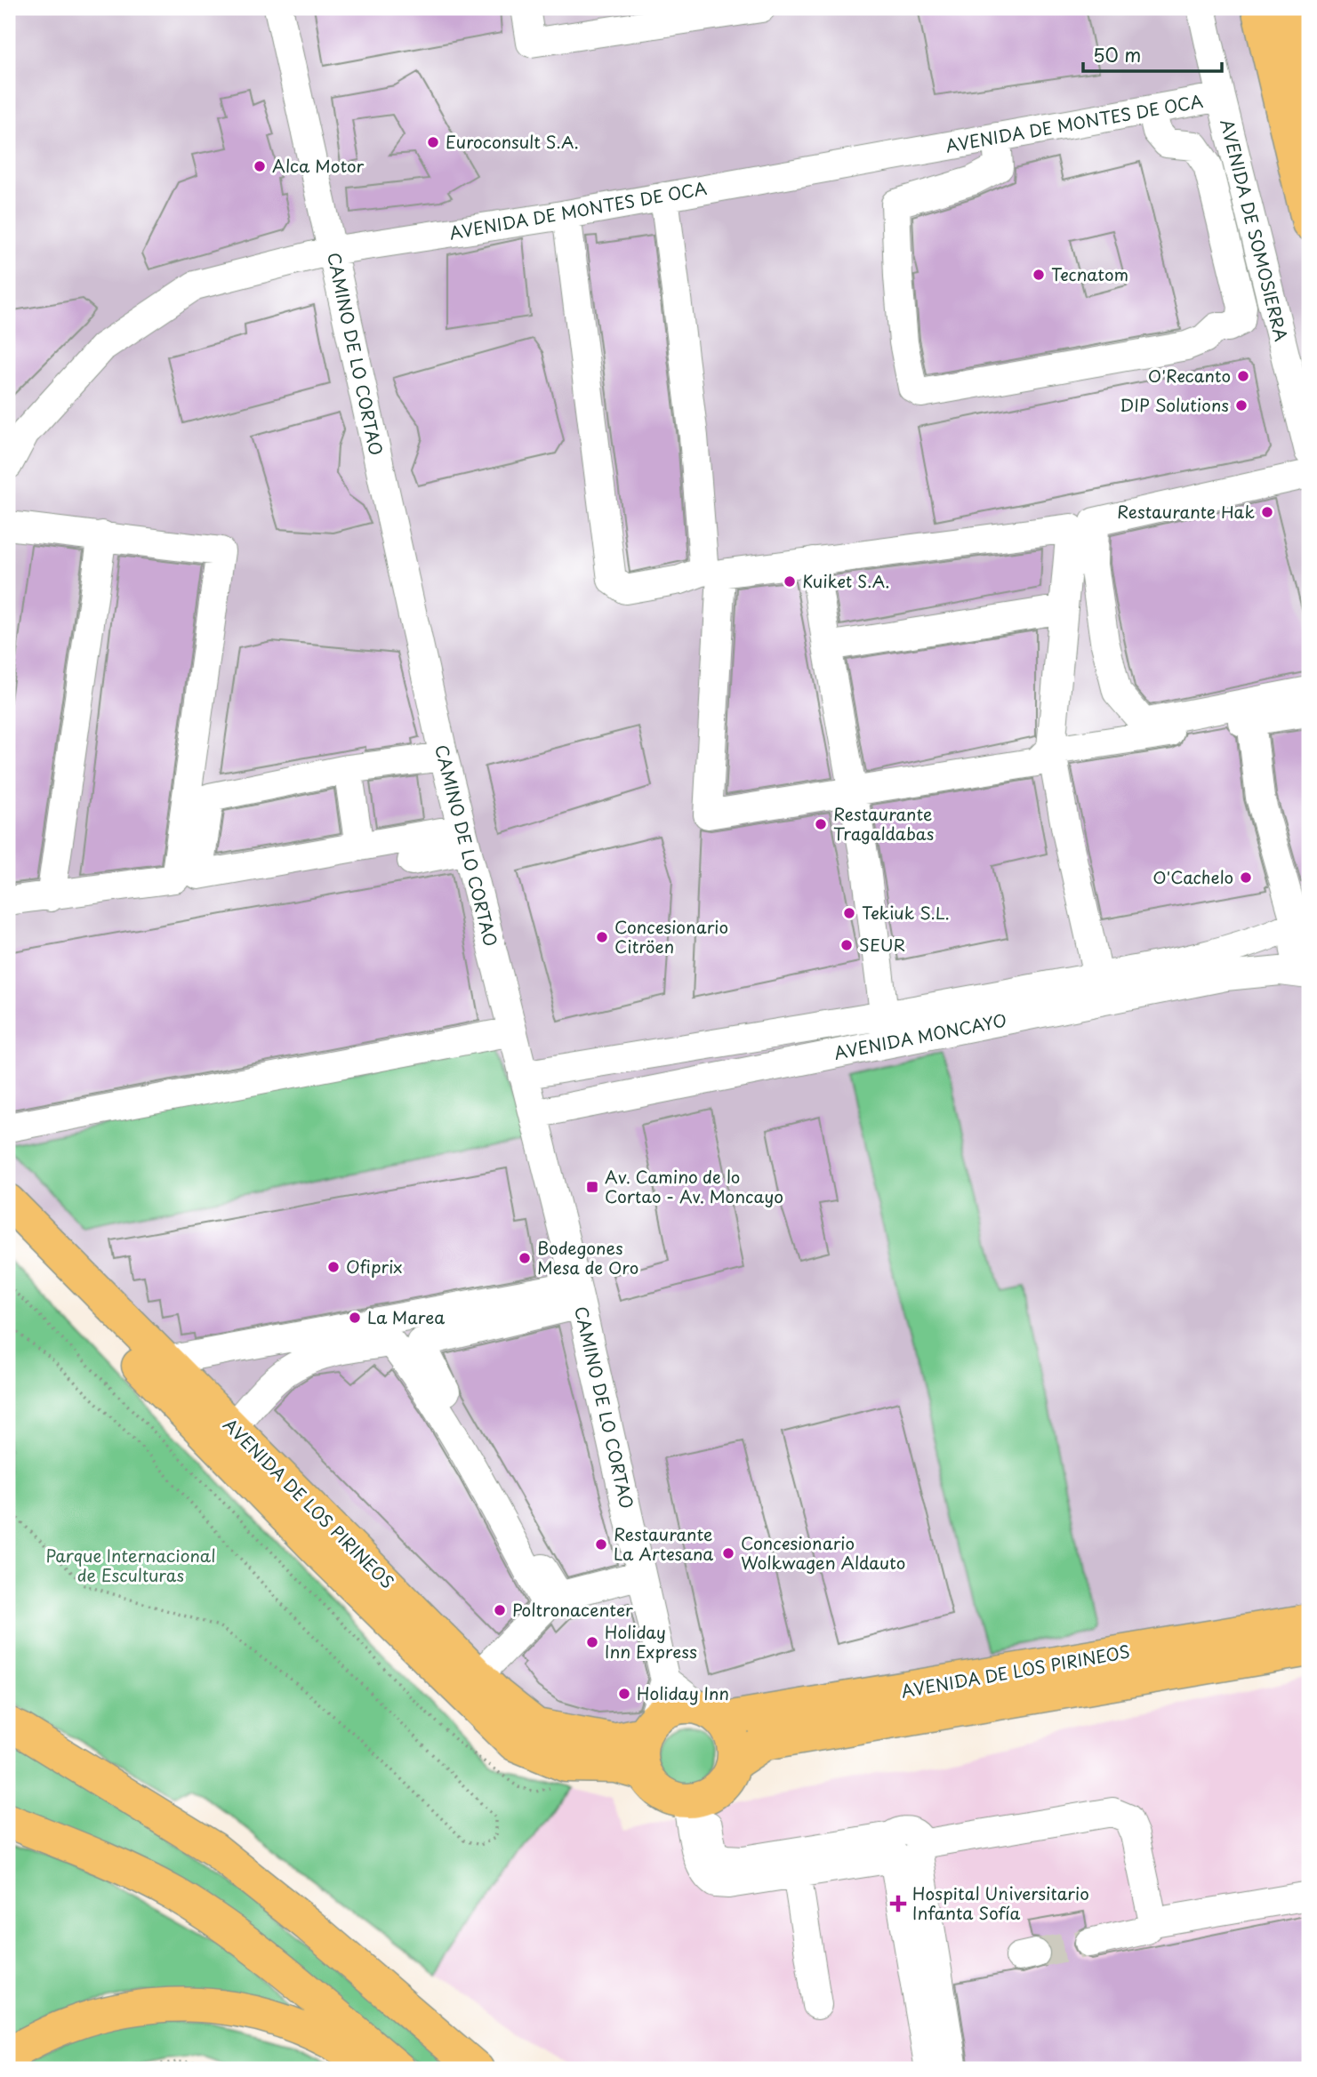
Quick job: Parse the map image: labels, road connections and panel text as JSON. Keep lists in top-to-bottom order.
{
  "streets": {
    "main road": ["AVENIDA DE LOS PIRINEOS"],
    "street": [
      "AVENIDA DE MONTES DE OCA",
      "AVENIDA DE SOMOSIERRA",
      "CAMINO DE LO CORTAO",
      "AVENIDA MONCAYO"
    ]
  },
  "crossings": [
    ["AVENIDA DE MONTES DE OCA", "AVENIDA DE SOMOSIERRA"],
    ["AVENIDA DE MONTES DE OCA", "CAMINO DE LO CORTAO"],
    ["CAMINO DE LO CORTAO", "AVENIDA MONCAYO"]
  ],
  "parks": ["Parque Internacional de Esculturas"],
  "places": {
    "other": [
      "Euroconsult S.A.",
      "Alca Motor",
      "Tecnatom",
      "O'Recanto",
      "DIP Solutions",
      "Restaurante Hak",
      "Kuiket S.A.",
      "Restaurante Tragaldabas",
      "O'Cachelo",
      "Tekiuk S.L.",
      "Concesionario Citröen",
      "SEUR",
      "Bodegones Mesa de Oro",
      "Ofiprix",
      "La Marea",
      "Restaurante La Artesana",
      "Concesionario Wolkwagen Aldauto",
      "Poltronacenter",
      "Holiday Inn Express",
      "Holiday Inn"
    ],
    "transit": ["Av. Camino de lo Cortao - Av. Moncayo"],
    "health": ["Hospital Universitario Infanta Sofía"]
  },
  "scale_bar": "50 m"
}
